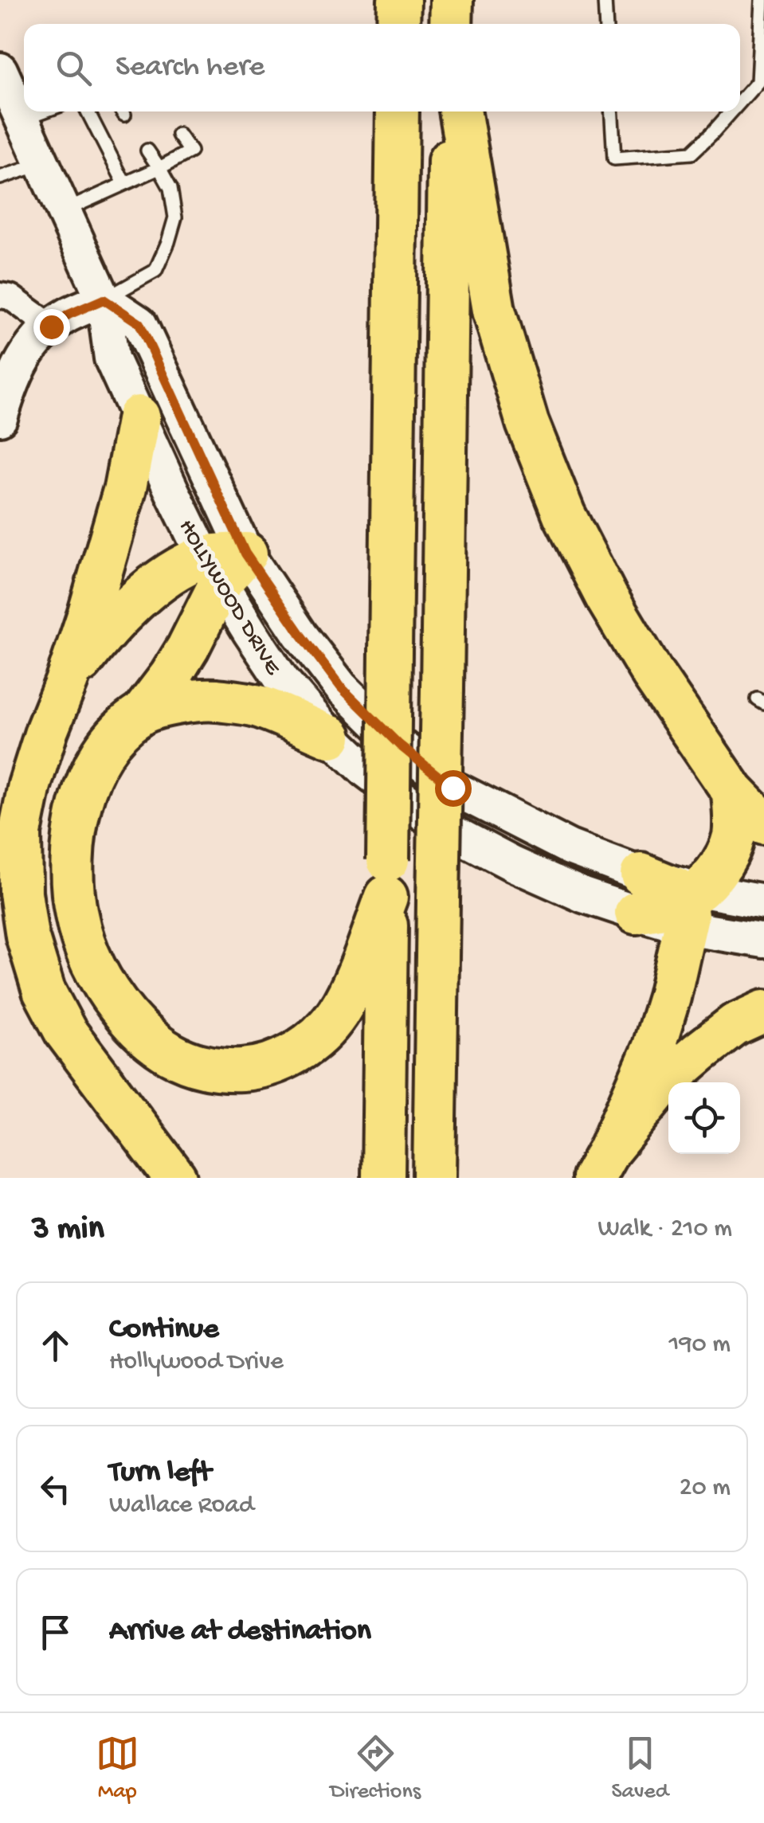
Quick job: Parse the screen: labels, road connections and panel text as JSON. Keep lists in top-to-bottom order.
{
  "streets": {
    "main road": ["HOLLYWOOD DRIVE"]
  },
  "page": {
    "search": "Search here",
    "heading": ["3 min", "Walk · 210 m"],
    "list": [
      ["Continue", "Hollywood Drive", "190 m"],
      ["Turn left", "Wallace Road", "20 m"],
      "Arrive at destination"
    ],
    "nav": ["Map", "Directions", "Saved"]
  }
}
